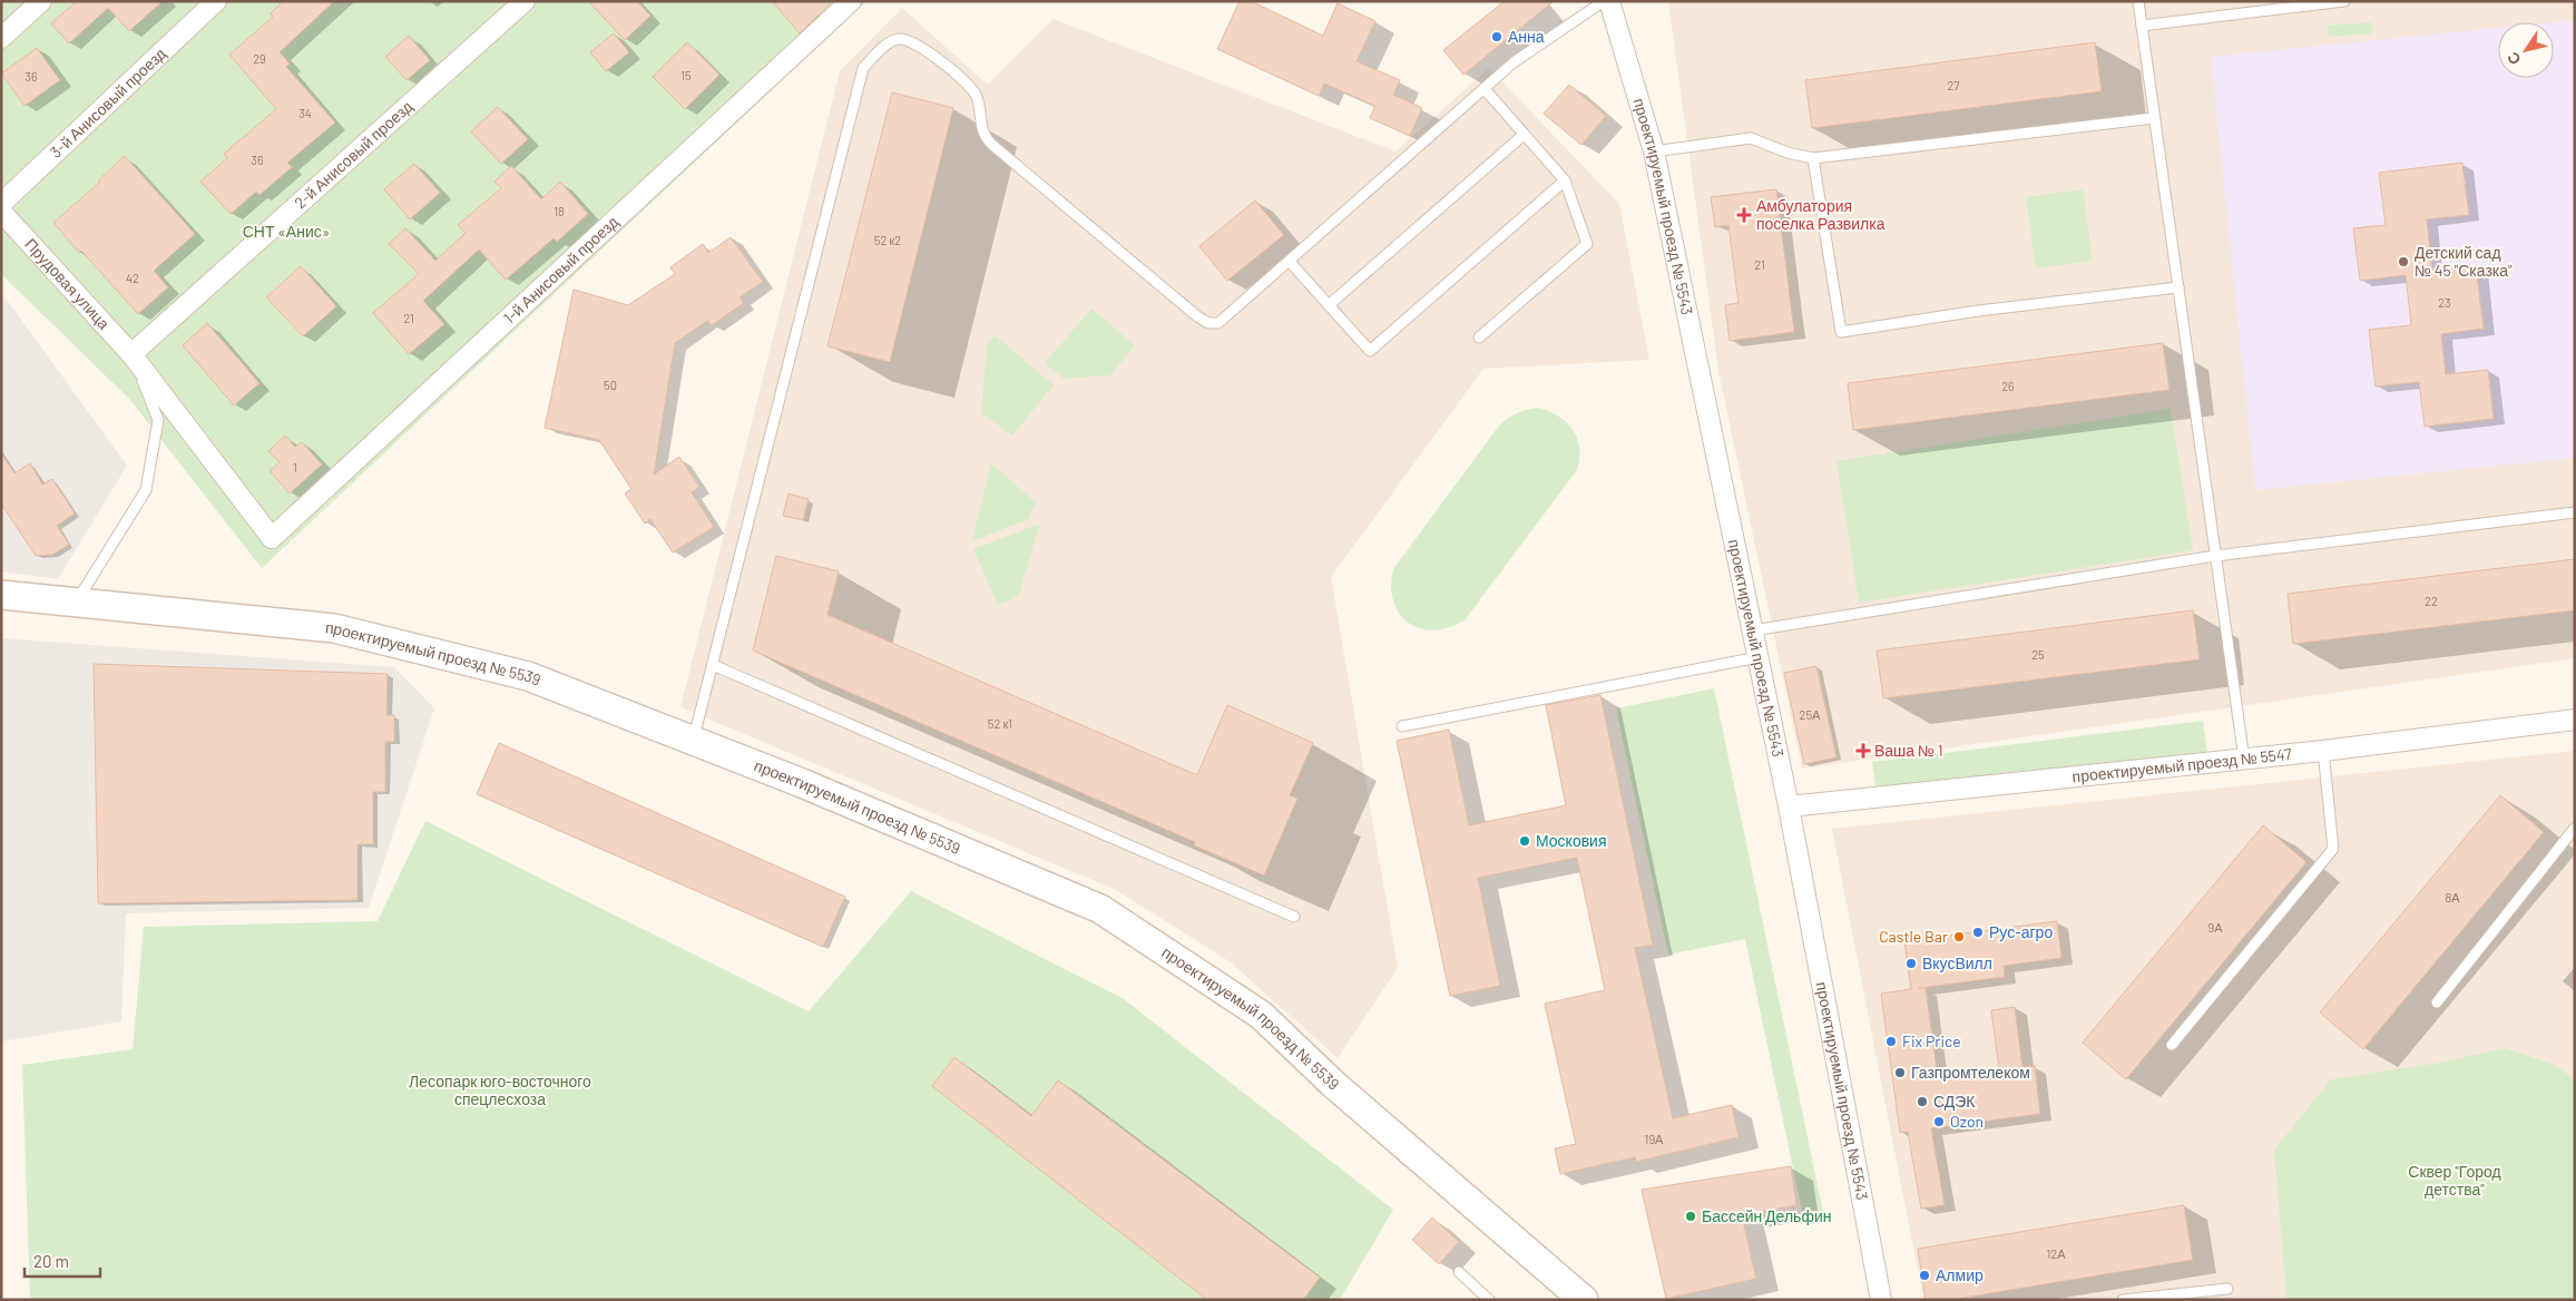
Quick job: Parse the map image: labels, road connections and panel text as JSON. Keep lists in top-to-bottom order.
{
  "streets": {
    "street": [
      "3-й Анисовый проезд",
      "2-й Анисовый проезд",
      "проектируемый проезд № 5543",
      "1-й Анисовый проезд",
      "Прудовая улица",
      "проектируемый проезд № 5539",
      "проектируемый проезд № 5547"
    ]
  },
  "crossings": [
    ["2-й Анисовый проезд", "Прудовая улица"],
    ["проектируемый проезд № 5543", "проектируемый проезд № 5547"],
    ["1-й Анисовый проезд", "Прудовая улица"]
  ],
  "parks": ["СНТ «Анис»", "Лесопарк юго-восточного спецлесхоза", "Сквер \"Город детства\""],
  "places": {
    "other": [
      "Анна",
      "Детский сад № 45 \"Сказка\"",
      "Московия",
      "Рус-агро",
      "Castle Bar",
      "ВкусВилл",
      "Fix Price",
      "Газпромтелеком",
      "СДЭК",
      "Ozon",
      "Бассейн Дельфин",
      "Алмир"
    ],
    "health": ["Амбулатория поселка Развилка", "Ваша № 1"]
  },
  "house_numbers": [
    "29",
    "15",
    "36",
    "27",
    "34",
    "36",
    "18",
    "52 к2",
    "21",
    "42",
    "23",
    "21",
    "50",
    "26",
    "1",
    "22",
    "25",
    "25А",
    "52 к1",
    "8А",
    "9А",
    "19А",
    "12А"
  ],
  "scale_bar": "20 m",
  "north": "bottom left"
}
